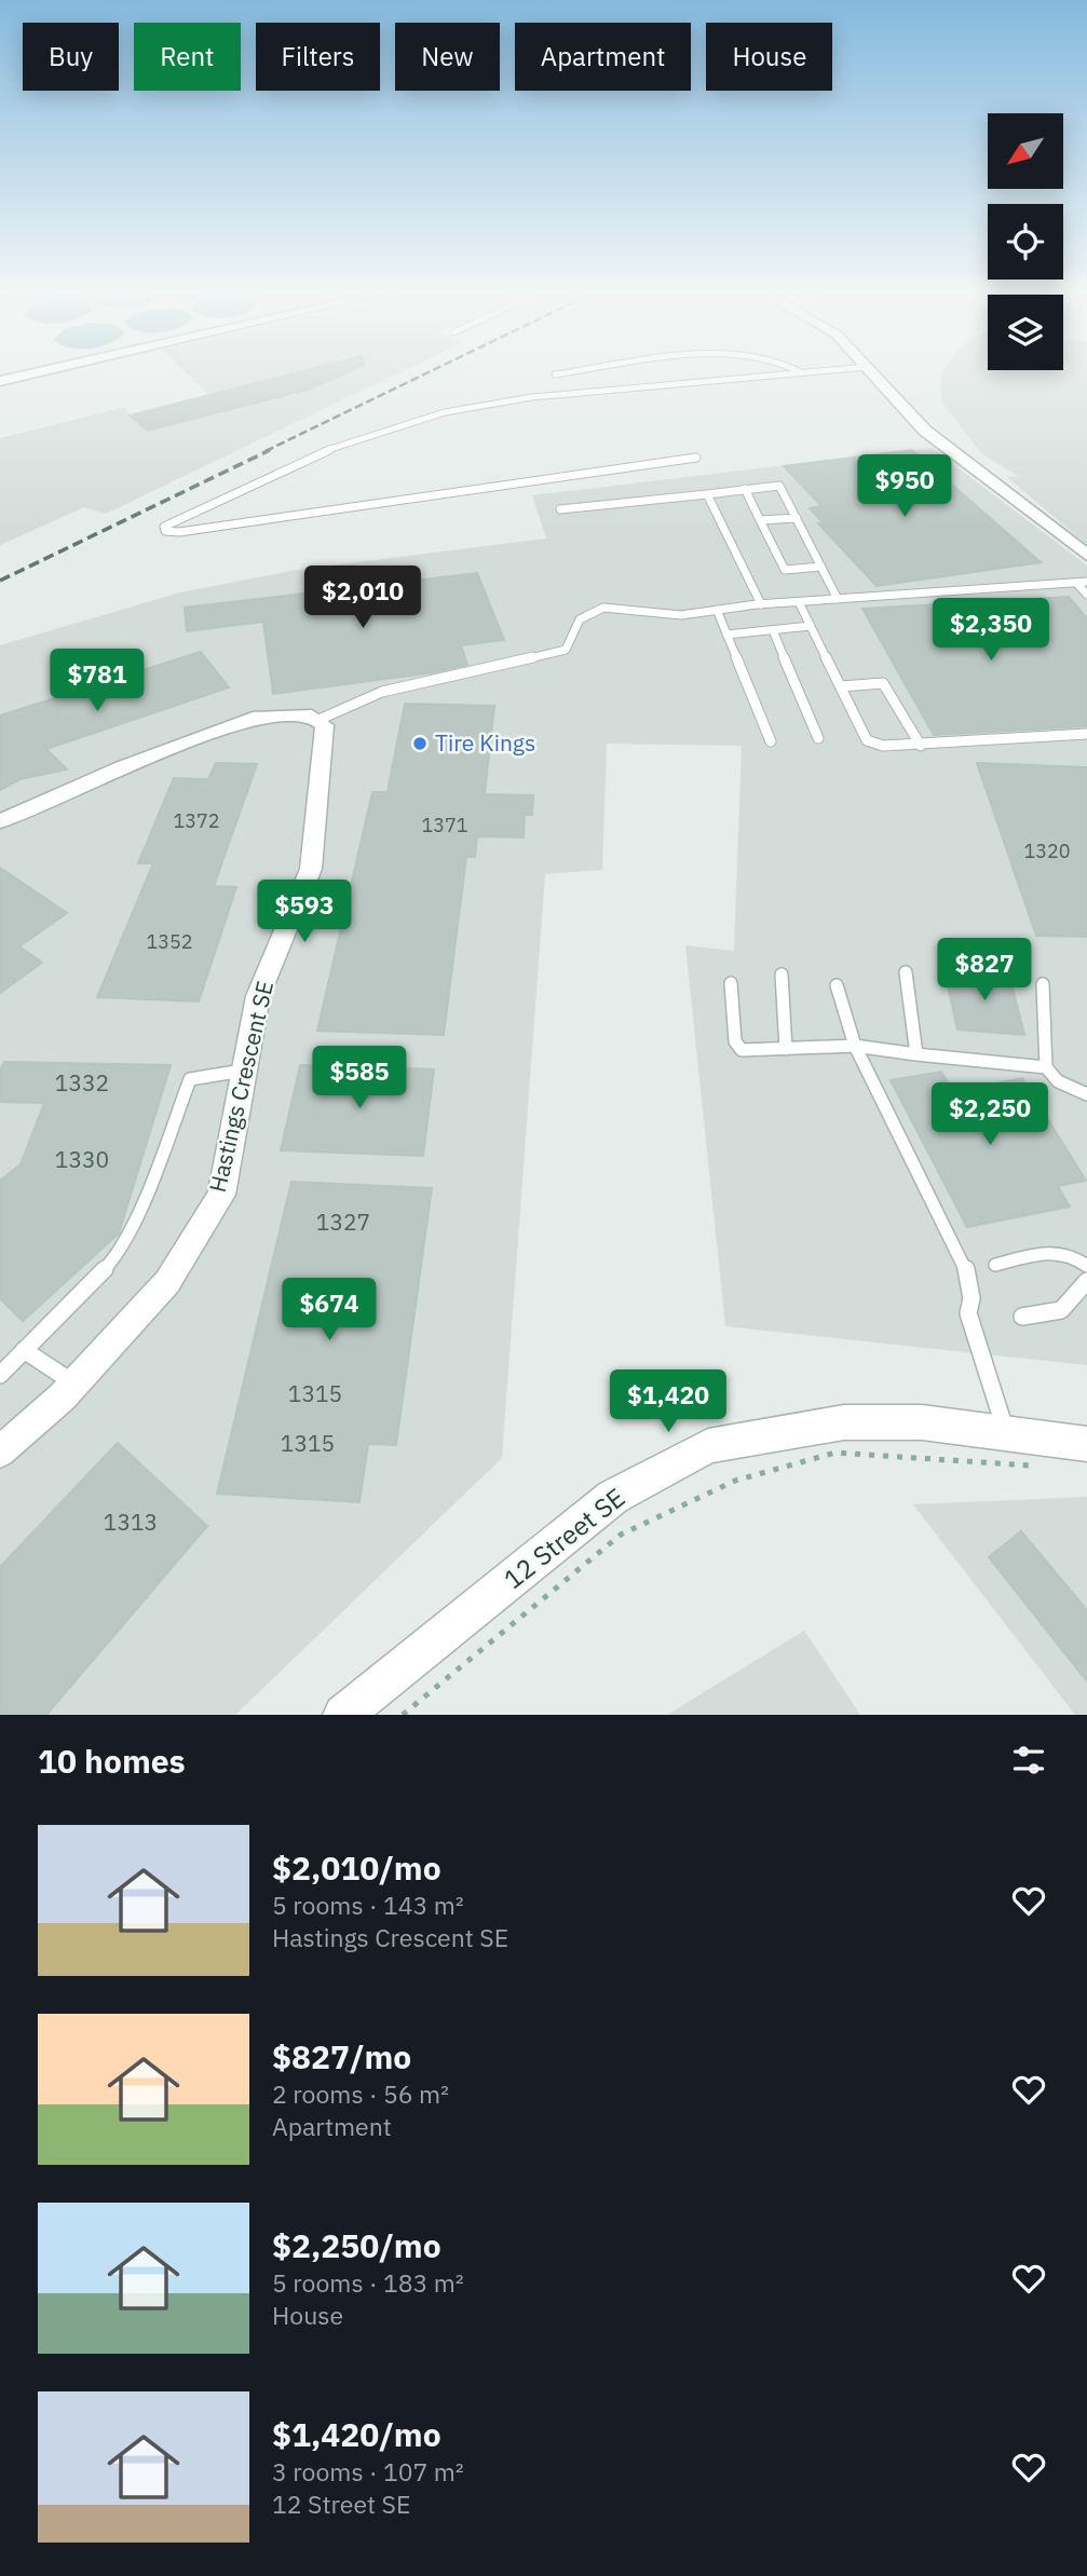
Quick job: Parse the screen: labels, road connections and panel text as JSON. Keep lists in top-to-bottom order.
{
  "streets": {
    "street": ["Hastings Crescent SE", "12 Street SE"]
  },
  "places": ["Tire Kings"],
  "house_numbers": [
    "1372",
    "1371",
    "1320",
    "1352",
    "1332",
    "1330",
    "1327",
    "1315",
    "1315",
    "1313"
  ],
  "north": "bottom left",
  "page": {
    "chip": [
      "Buy",
      "Rent",
      "Filters",
      "New",
      "Apartment",
      "House"
    ],
    "price": [
      "$950",
      "$2,010",
      "$2,350",
      "$781",
      "$593",
      "$827",
      "$585",
      "$2,250",
      "$674",
      "$1,420"
    ],
    "heading": "10 homes",
    "list": [
      {
        "name": "$2,010/mo",
        "note": "5 rooms · 143 m² · Hastings Crescent SE"
      },
      {
        "name": "$827/mo",
        "note": "2 rooms · 56 m² · Apartment"
      },
      {
        "name": "$2,250/mo",
        "note": "5 rooms · 183 m² · House"
      },
      {
        "name": "$1,420/mo",
        "note": "3 rooms · 107 m² · 12 Street SE"
      }
    ]
  }
}
